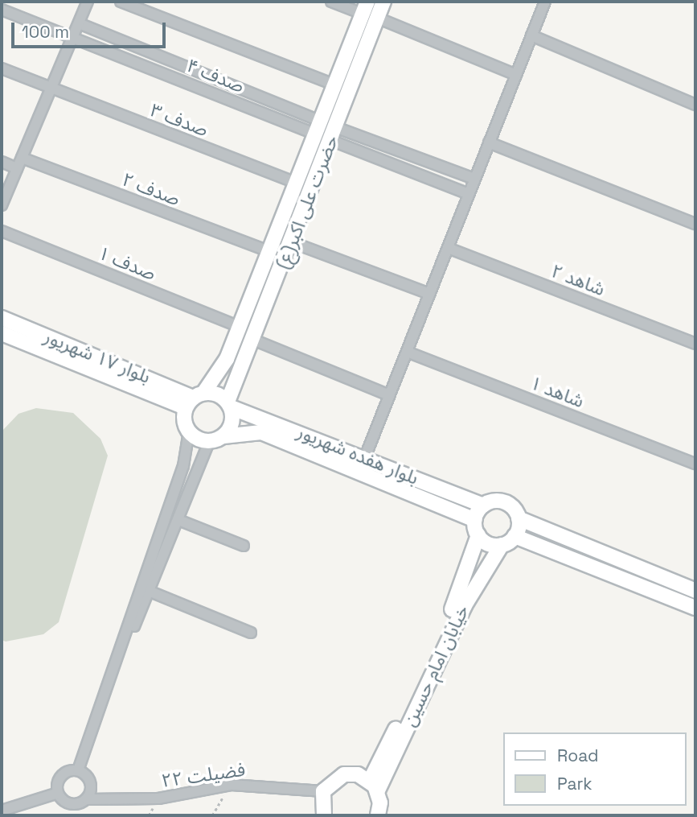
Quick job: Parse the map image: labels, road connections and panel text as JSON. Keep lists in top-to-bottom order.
{
  "streets": {
    "street": [
      "صدف ۴",
      "صدف ۳",
      "صدف ۲",
      "حضرت علی اکبر(ع)",
      "صدف ۱",
      "شاهد ۲",
      "بلوار ۱۷ شهریور",
      "شاهد ۱",
      "بلوار هفده شهریور",
      "خیابان امام حسین",
      "فضیلت ۲۲"
    ]
  },
  "crossings": [
    ["صدف ۴", "حضرت علی اکبر(ع)"],
    ["صدف ۳", "حضرت علی اکبر(ع)"],
    ["صدف ۲", "حضرت علی اکبر(ع)"],
    ["حضرت علی اکبر(ع)", "صدف ۱"],
    ["حضرت علی اکبر(ع)", "بلوار ۱۷ شهریور"],
    ["حضرت علی اکبر(ع)", "بلوار هفده شهریور"],
    ["بلوار ۱۷ شهریور", "بلوار هفده شهریور"],
    ["بلوار هفده شهریور", "خیابان امام حسین"]
  ],
  "legend": ["Road", "Park"],
  "scale_bar": "100 m"
}
